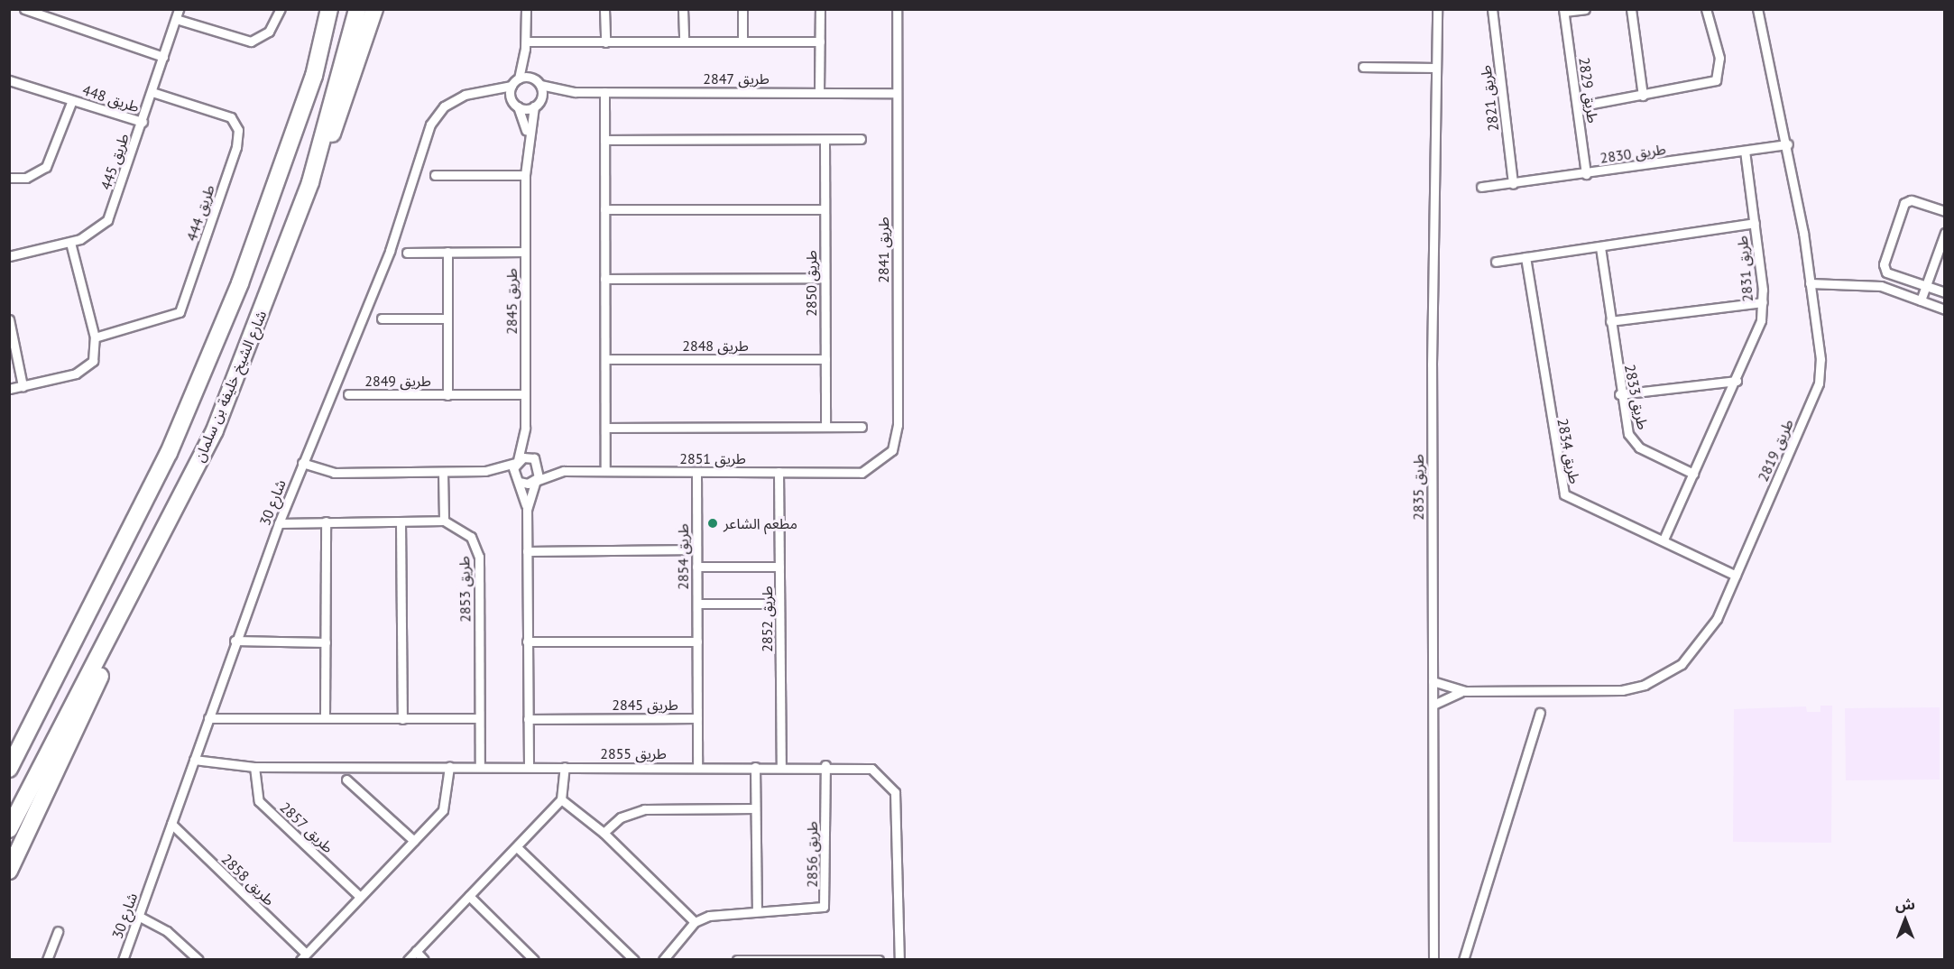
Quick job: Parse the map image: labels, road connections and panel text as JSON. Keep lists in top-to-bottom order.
{
  "streets": {
    "highway": ["شارع الشيخ خليفة بن سلمان"],
    "street": [
      "طريق 2847",
      "طريق 2829",
      "طريق 448",
      "طريق 2821",
      "طريق 2830",
      "طريق 445",
      "طريق 444",
      "طريق 2841",
      "طريق 2831",
      "طريق 2850",
      "طريق 2845",
      "طريق 2848",
      "طريق 2849",
      "طريق 2833",
      "طريق 2819",
      "طريق 2834",
      "طريق 2851",
      "طريق 2835",
      "شارع 30",
      "طريق 2854",
      "طريق 2853",
      "طريق 2852",
      "طريق 2855",
      "طريق 2857",
      "طريق 2856",
      "طريق 2858"
    ]
  },
  "crossings": [
    ["طريق 2847", "طريق 2841"],
    ["طريق 2847", "طريق 2845"],
    ["طريق 2847", "شارع 30"],
    ["طريق 2829", "طريق 2830"],
    ["طريق 448", "طريق 445"],
    ["طريق 2821", "طريق 2830"],
    ["طريق 2830", "طريق 2831"],
    ["طريق 2830", "طريق 2819"],
    ["طريق 445", "طريق 444"],
    ["طريق 2841", "طريق 2851"],
    ["طريق 2831", "طريق 2833"],
    ["طريق 2831", "طريق 2834"],
    ["طريق 2850", "طريق 2848"],
    ["طريق 2845", "طريق 2849"],
    ["طريق 2845", "طريق 2851"],
    ["طريق 2845", "شارع 30"],
    ["طريق 2845", "طريق 2854"],
    ["طريق 2819", "طريق 2834"],
    ["طريق 2819", "طريق 2835"],
    ["طريق 2851", "طريق 2854"],
    ["طريق 2851", "طريق 2852"],
    ["شارع 30", "طريق 2855"],
    ["شارع 30", "طريق 2858"],
    ["طريق 2854", "طريق 2855"],
    ["طريق 2853", "طريق 2855"],
    ["طريق 2852", "طريق 2855"],
    ["طريق 2855", "طريق 2857"],
    ["طريق 2855", "طريق 2856"]
  ],
  "places": ["مطعم الشاعر"],
  "north": "top"
}
